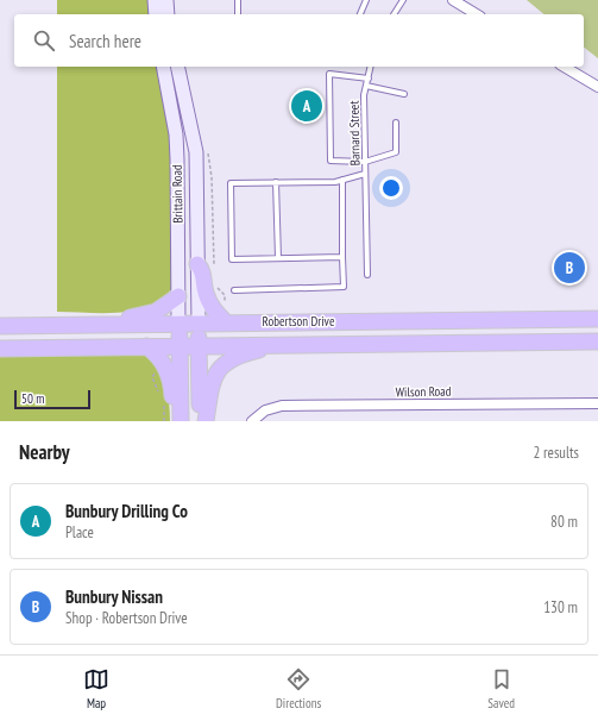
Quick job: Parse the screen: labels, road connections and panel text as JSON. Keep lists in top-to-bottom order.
{
  "streets": {
    "highway": ["Robertson Drive"],
    "main road": ["Brittain Road"],
    "street": ["Wilson Road"],
    "lane": ["Barnard Street"]
  },
  "crossings": [
    ["Brittain Road", "Robertson Drive"]
  ],
  "scale_bar": "50 m",
  "page": {
    "search": "Search here",
    "pins": ["A", "B"],
    "scale": "50 m",
    "heading": ["Nearby", "2 results"],
    "list": [
      {
        "mark": "A",
        "name": "Bunbury Drilling Co",
        "note": "Place",
        "value": "80 m"
      },
      {
        "mark": "B",
        "name": "Bunbury Nissan",
        "note": "Shop · Robertson Drive",
        "value": "130 m"
      }
    ],
    "nav": ["Map", "Directions", "Saved"]
  }
}
